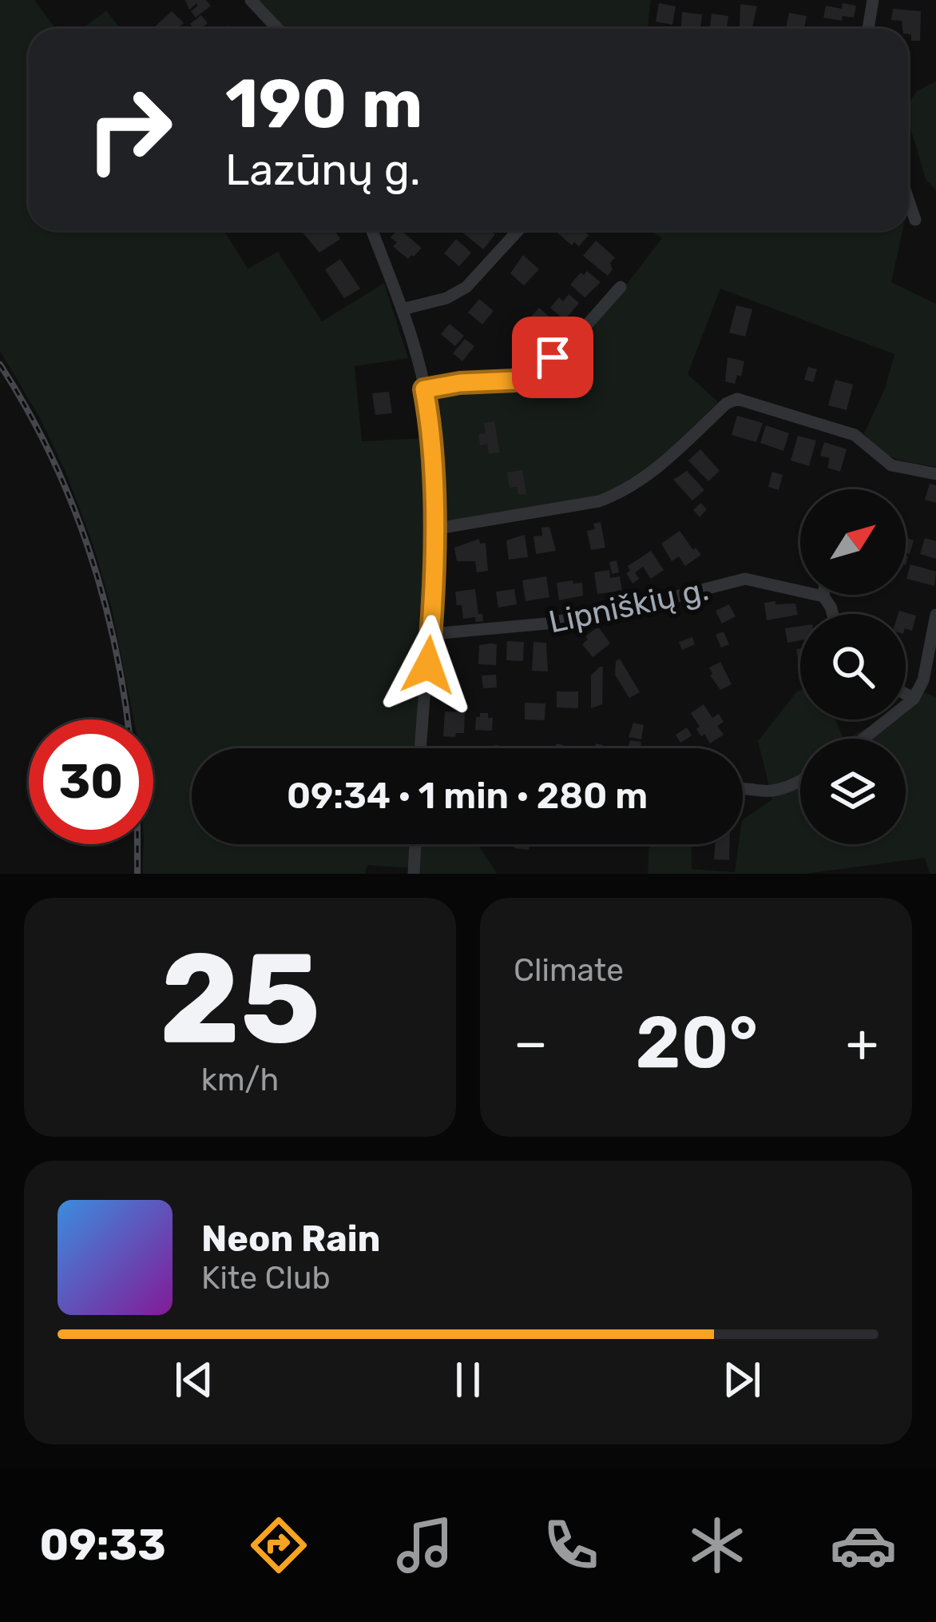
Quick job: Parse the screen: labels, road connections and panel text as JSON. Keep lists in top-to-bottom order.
{
  "streets": {
    "street": ["Lipniškių g."]
  },
  "north": "top right",
  "page": {
    "turn": ["190 m", "Lazūnų g."],
    "limit": "30",
    "trip": "09:34 · 1 min · 280 m",
    "tile": [
      ["25", "km/h"],
      "Climate"
    ],
    "heat": ["−", "20°", "+"],
    "song": ["Neon Rain", "Kite Club"],
    "tabs": "09:33"
  }
}
